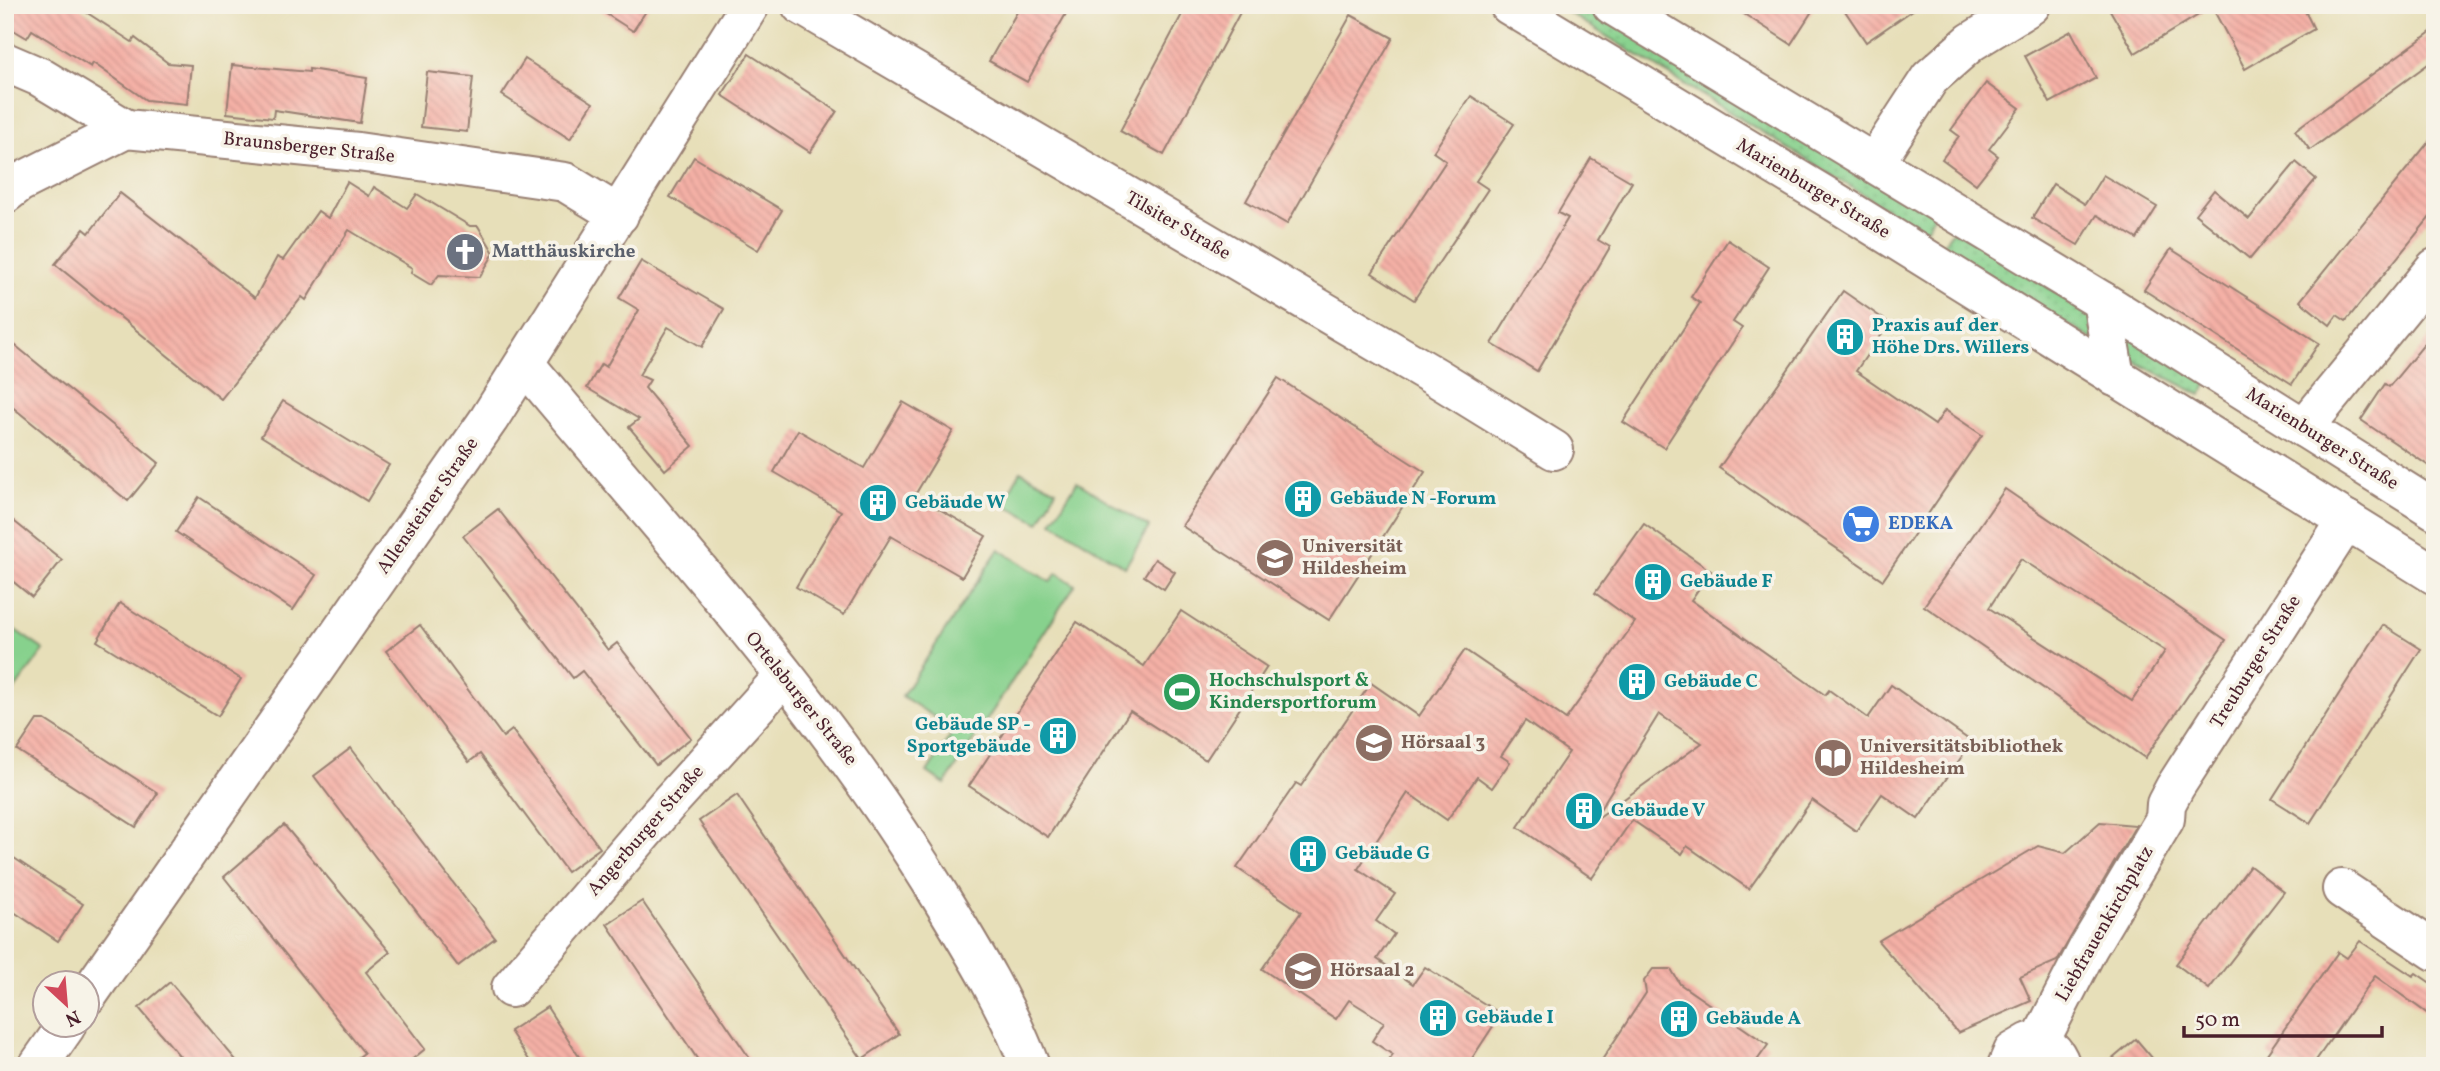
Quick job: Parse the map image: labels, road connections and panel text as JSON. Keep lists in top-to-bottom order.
{
  "streets": {
    "street": [
      "Braunsberger Straße",
      "Marienburger Straße",
      "Tilsiter Straße",
      "Allensteiner Straße",
      "Treuburger Straße",
      "Ortelsburger Straße",
      "Angerburger Straße",
      "Liebfrauenkirchplatz"
    ]
  },
  "crossings": [
    ["Braunsberger Straße", "Allensteiner Straße"],
    ["Marienburger Straße", "Treuburger Straße"],
    ["Allensteiner Straße", "Ortelsburger Straße"],
    ["Treuburger Straße", "Liebfrauenkirchplatz"],
    ["Ortelsburger Straße", "Angerburger Straße"]
  ],
  "places": {
    "church": ["Matthäuskirche"],
    "building": [
      "Praxis auf der Höhe Drs. Willers",
      "Gebäude N -Forum",
      "Gebäude W",
      "Gebäude F",
      "Gebäude C",
      "Gebäude SP - Sportgebäude",
      "Gebäude V",
      "Gebäude G",
      "Gebäude I",
      "Gebäude A"
    ],
    "supermarket": ["EDEKA"],
    "school or university": ["Universität Hildesheim", "Hörsaal 3", "Hörsaal 2"],
    "sports": ["Hochschulsport & Kindersportforum"],
    "library": ["Universitätsbibliothek Hildesheim"]
  },
  "scale_bar": "50 m",
  "north": "bottom right"
}
